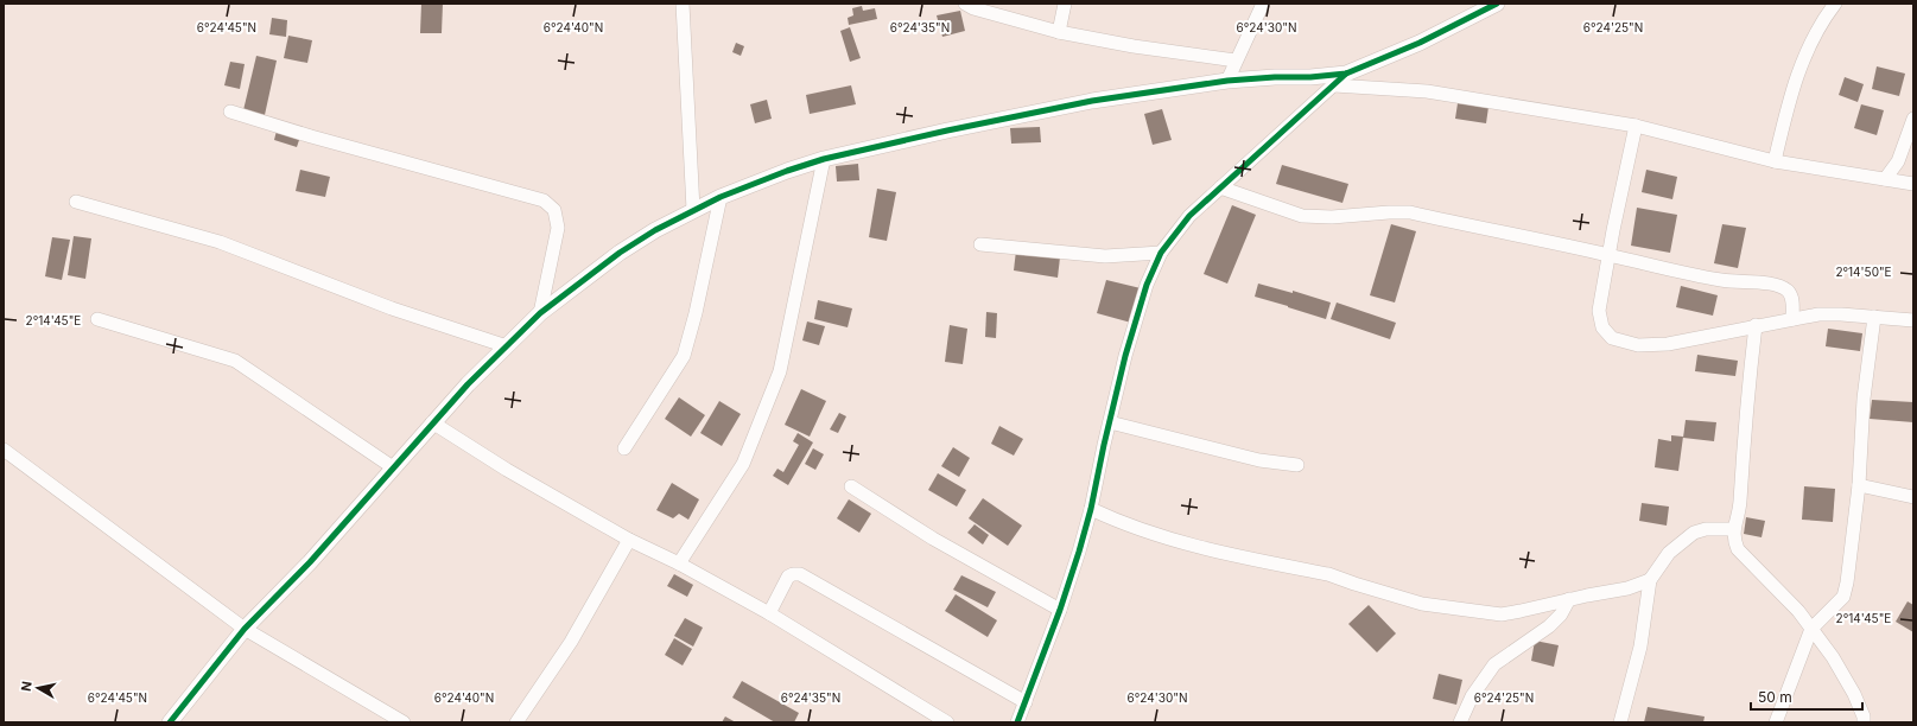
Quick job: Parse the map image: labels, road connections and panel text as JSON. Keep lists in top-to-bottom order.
{
  "scale_bar": "50 m",
  "north": "left",
  "coordinates": [
    "6°24'45\"N",
    "6°24'40\"N",
    "6°24'30\"N",
    "6°24'35\"N",
    "6°24'25\"N",
    "2°14'50\"E",
    "2°14'45\"E"
  ]
}
